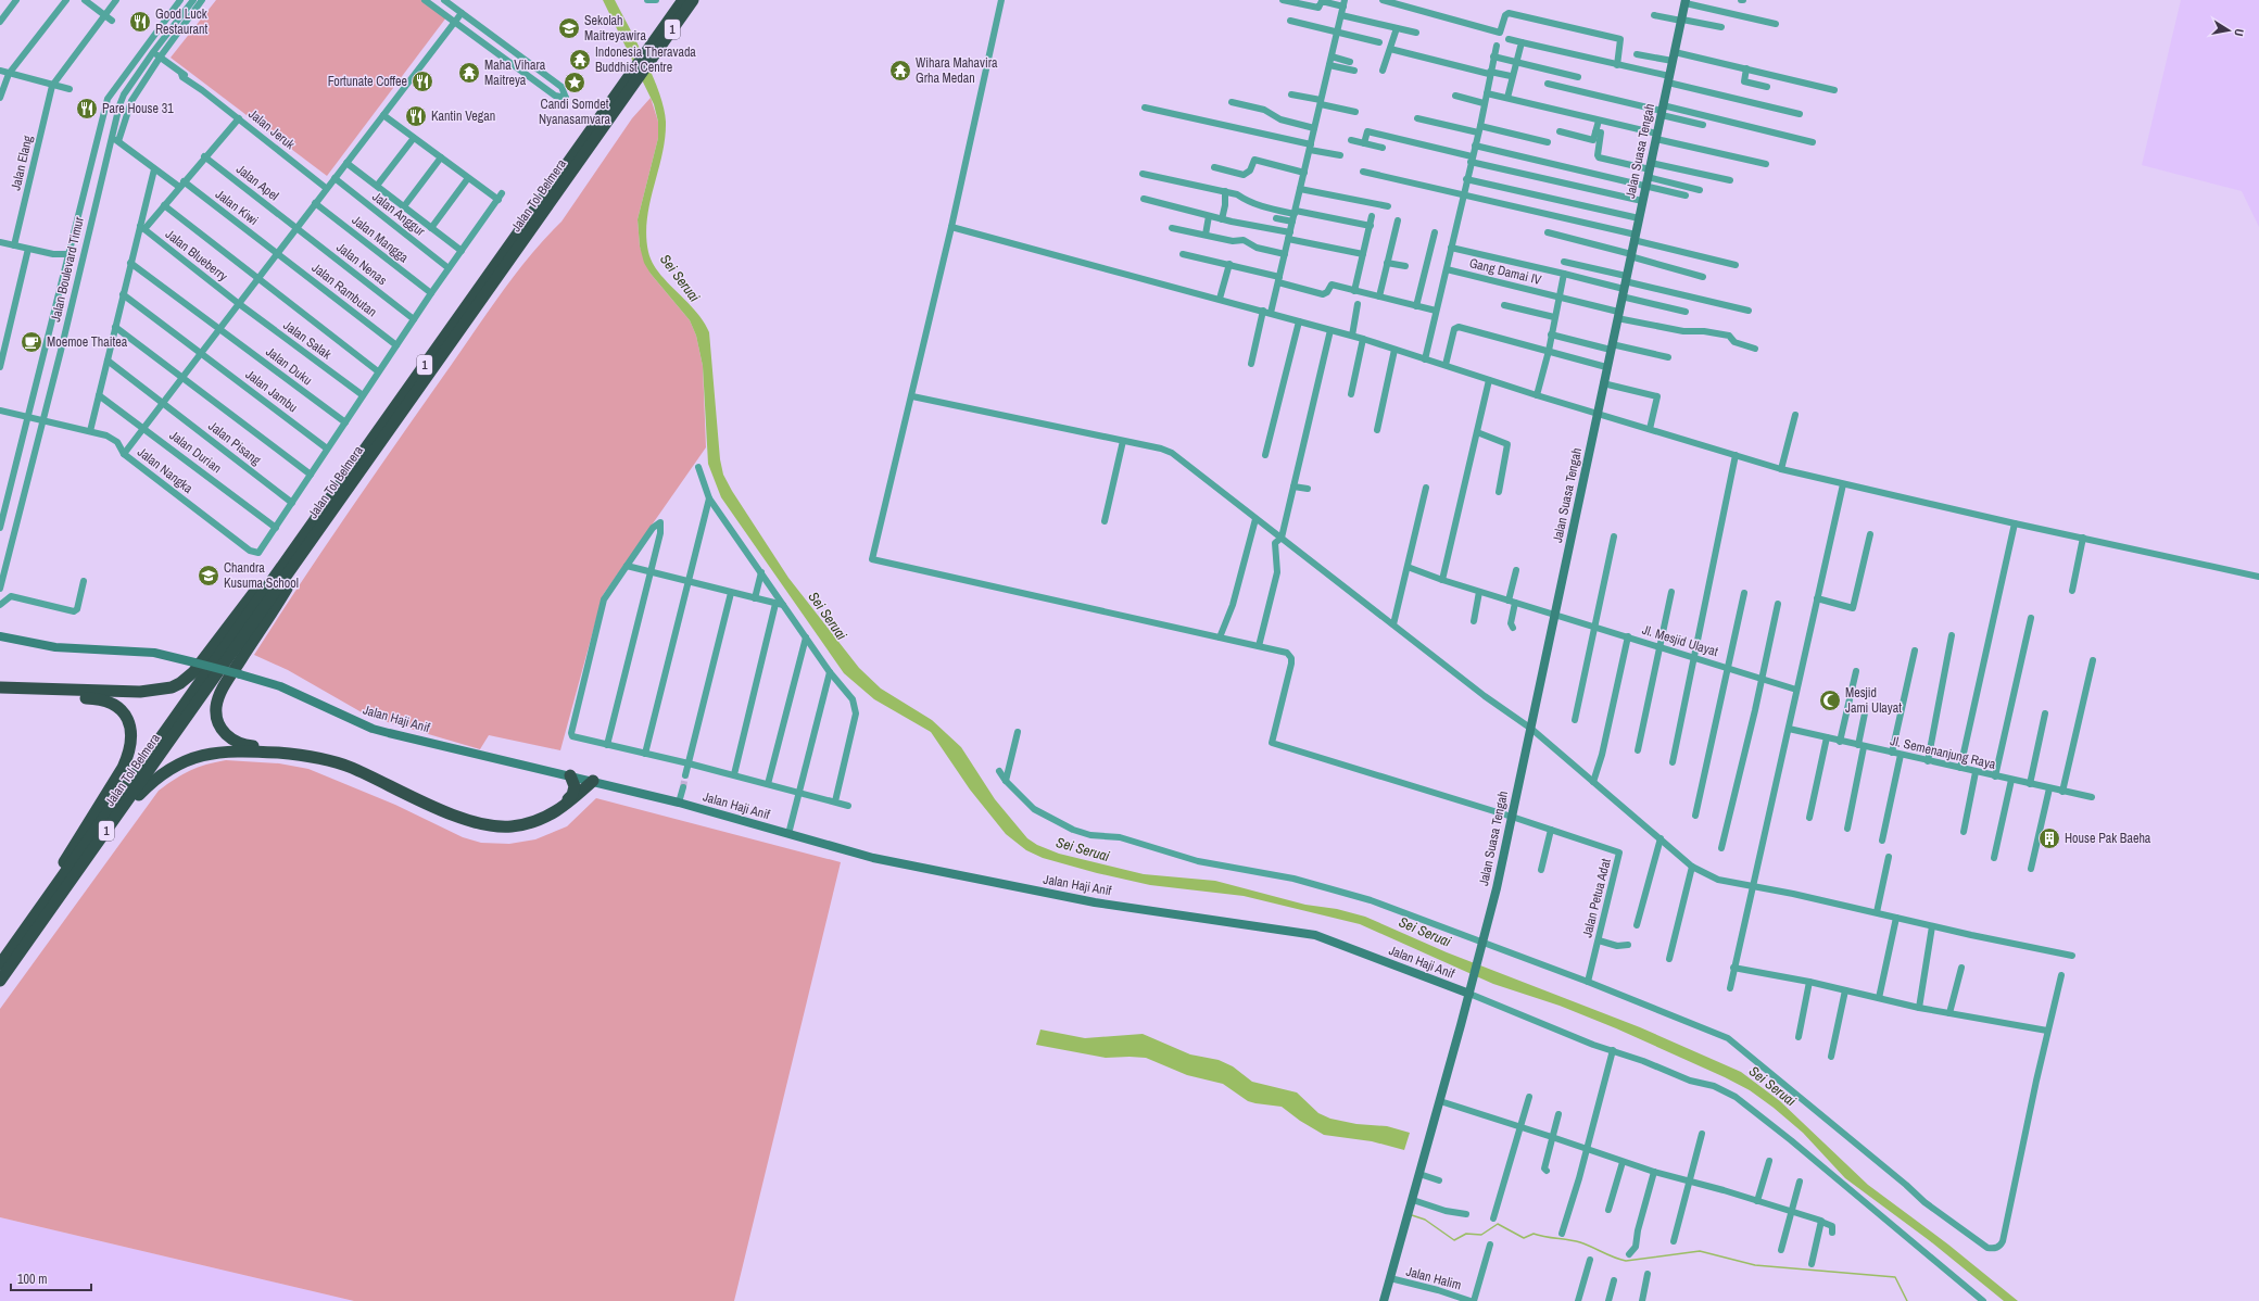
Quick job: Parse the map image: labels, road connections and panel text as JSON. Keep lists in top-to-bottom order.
{
  "streets": {
    "highway": ["1", "Jalan Tol Belmera"],
    "main road": ["Jalan Suasa Tengah", "Jalan Haji Anif"],
    "street": [
      "Jalan Jeruk",
      "Jalan Elang",
      "Jalan Apel",
      "Jalan Kiwi",
      "Jalan Anggur",
      "Jalan Mangga",
      "Jalan Blueberry",
      "Jalan Nenas",
      "Jalan Boulevard Timur",
      "Gang Damai IV",
      "Jalan Rambutan",
      "Jalan Salak",
      "Jalan Duku",
      "Jalan Jambu",
      "Jalan Pisang",
      "Jalan Durian",
      "Jalan Nangka",
      "Jl. Mesjid Ulayat",
      "Jl. Semenanjung Raya",
      "Jalan Petua Adat",
      "Jalan Halim"
    ]
  },
  "crossings": [
    ["Jalan Jeruk", "Jalan Boulevard Timur"],
    ["Jalan Suasa Tengah", "Gang Damai IV"],
    ["Jalan Suasa Tengah", "Jl. Mesjid Ulayat"],
    ["Jalan Suasa Tengah", "Jalan Haji Anif"],
    ["Jalan Suasa Tengah", "Jalan Petua Adat"],
    ["Jalan Suasa Tengah", "Jalan Halim"],
    ["Jalan Apel", "Jalan Nenas"],
    ["Jalan Kiwi", "Jalan Boulevard Timur"],
    ["Jalan Kiwi", "Jalan Rambutan"],
    ["Jalan Blueberry", "Jalan Salak"],
    ["Jalan Boulevard Timur", "Jalan Nangka"],
    ["Jalan Durian", "Jalan Nangka"]
  ],
  "water": ["Sei Seruai"],
  "places": {
    "restaurant": [
      "Good Luck Restaurant",
      "Fortunate Coffee",
      "Pare House 31",
      "Kantin Vegan"
    ],
    "school or university": ["Sekolah Maitreyawira", "Chandra Kusuma School"],
    "temple": ["Indonesia Theravada Buddhist Centre", "Wihara Mahavira Grha Medan", "Maha Vihara Maitreya"],
    "place": ["Candi Somdet Nyanasamvara"],
    "cafe": ["Moemoe Thaitea"],
    "mosque": ["Mesjid Jami Ulayat"],
    "building": ["House Pak Baeha"]
  },
  "scale_bar": "100 m",
  "north": "right"
}
